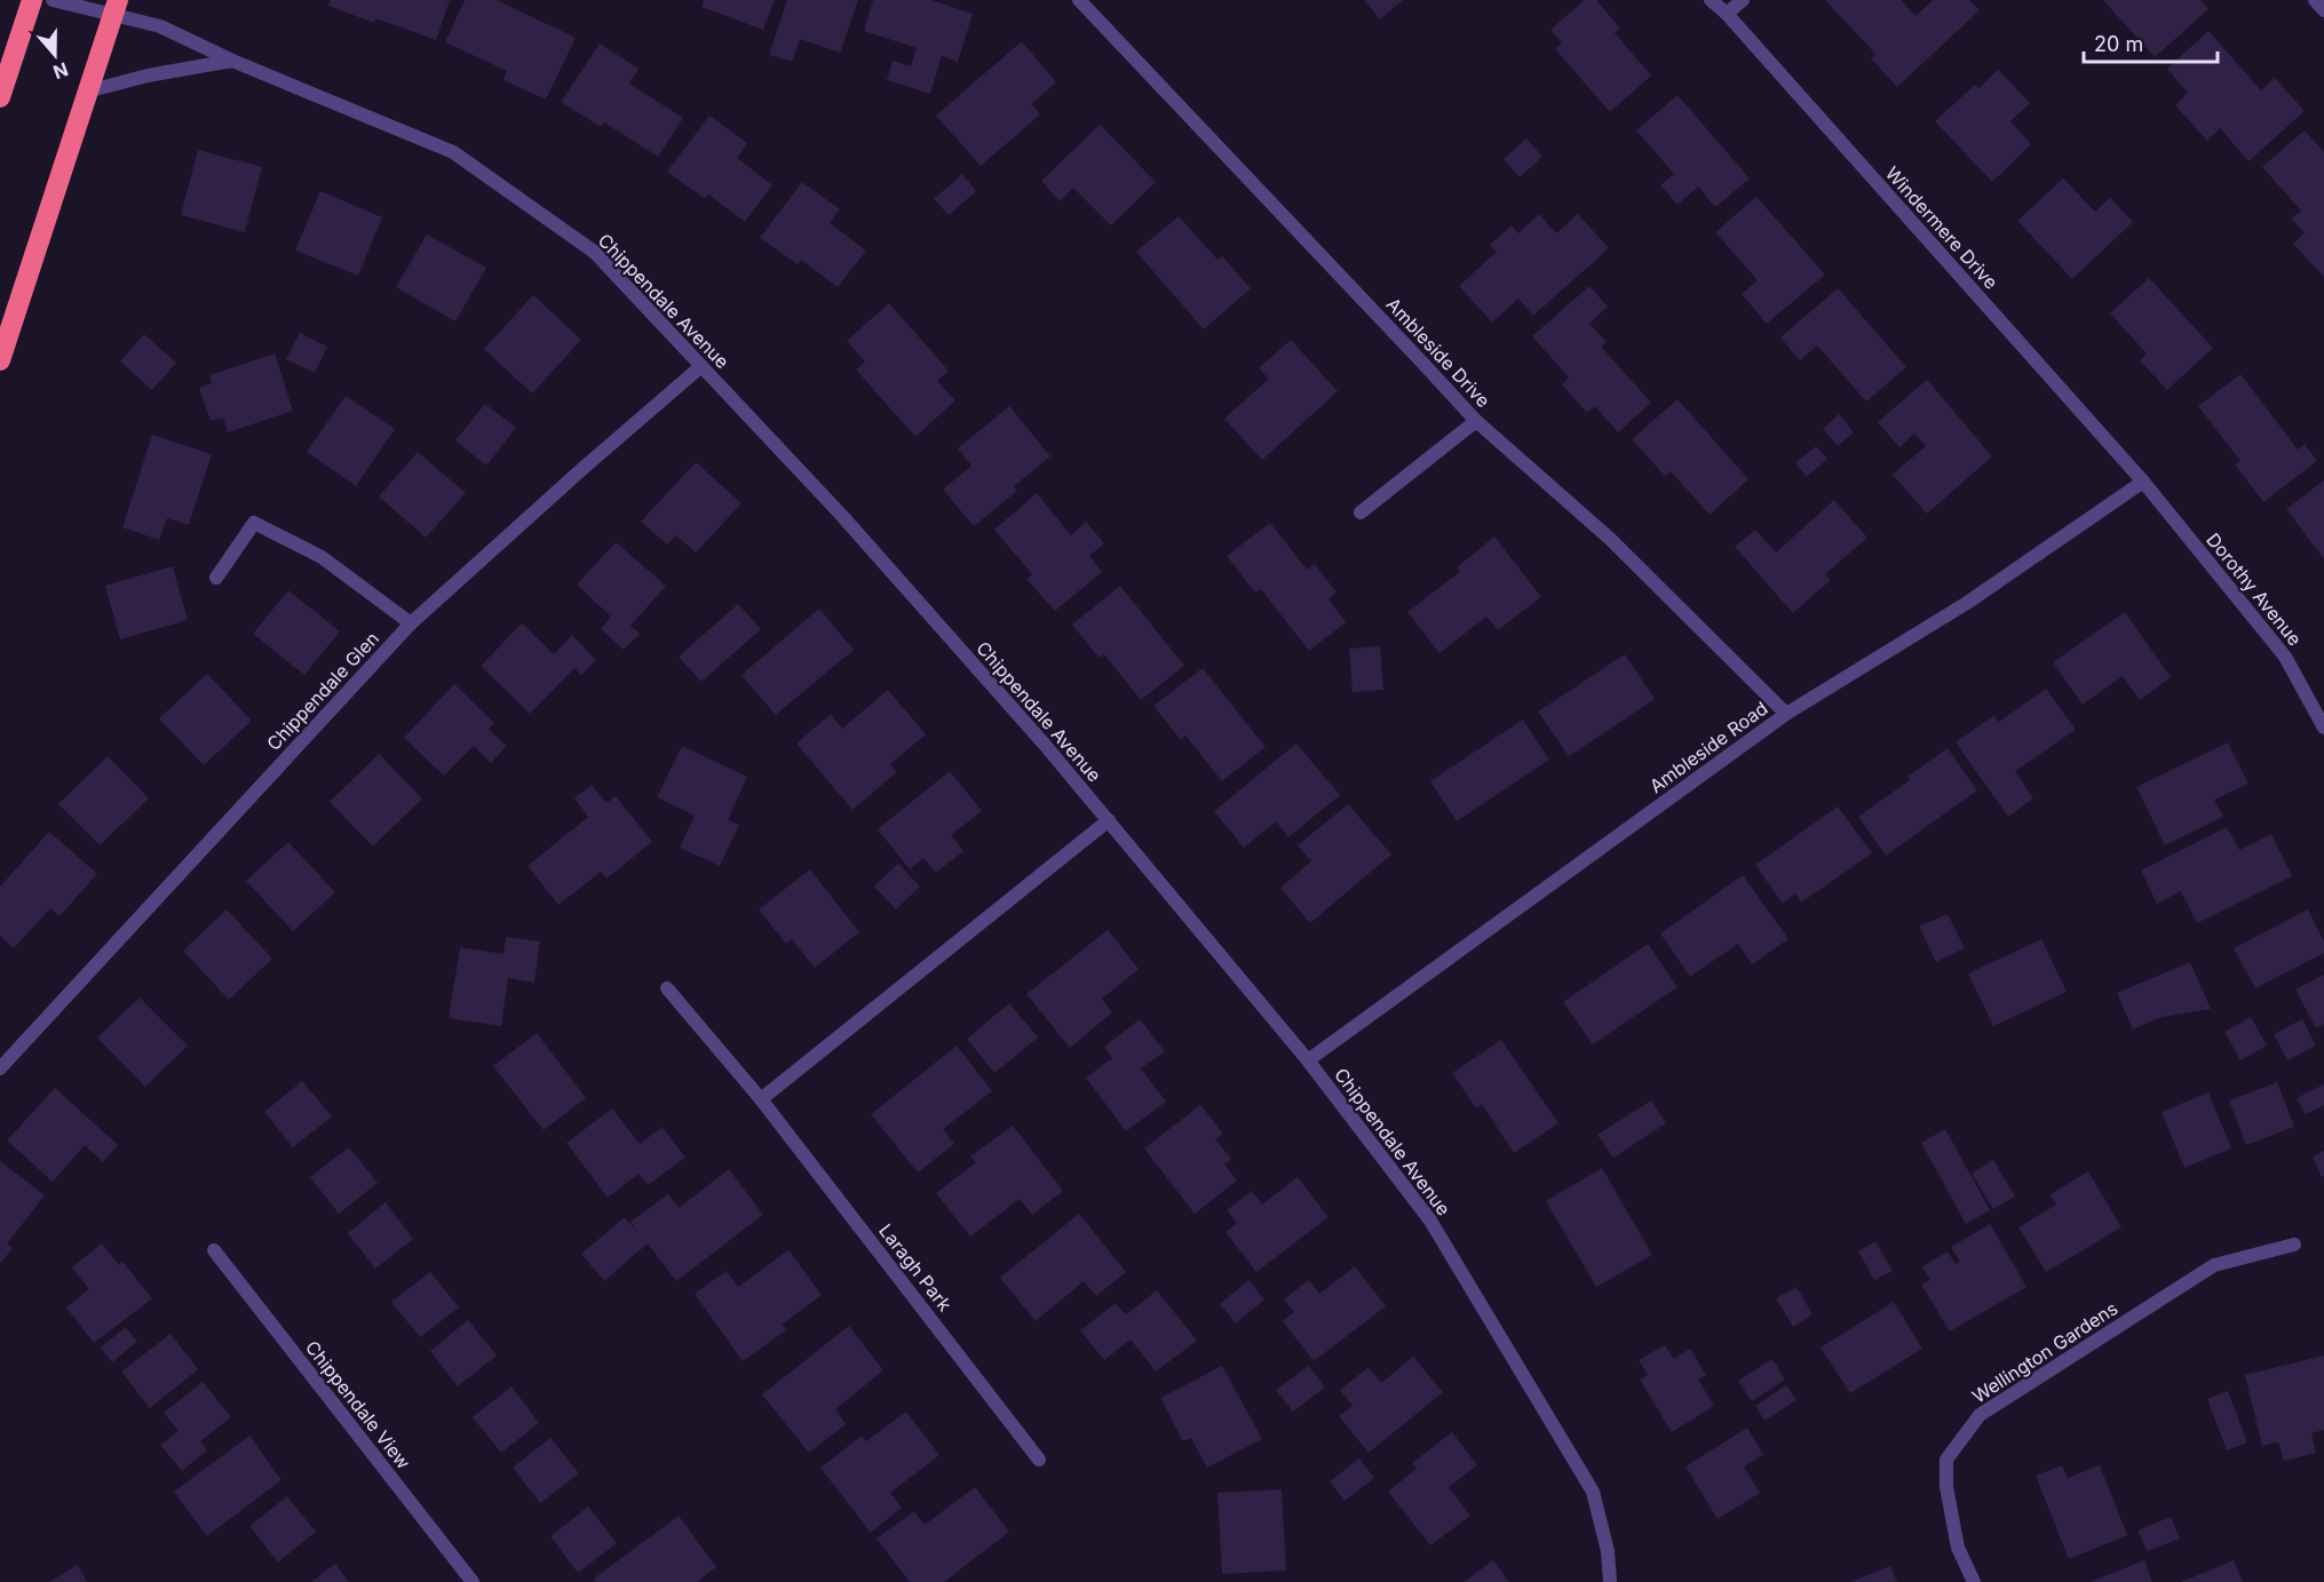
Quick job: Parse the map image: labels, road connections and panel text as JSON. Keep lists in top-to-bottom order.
{
  "streets": {
    "street": [
      "Windermere Drive",
      "Chippendale Avenue",
      "Ambleside Drive",
      "Dorothy Avenue",
      "Chippendale Glen",
      "Ambleside Road",
      "Laragh Park",
      "Wellington Gardens",
      "Chippendale View"
    ]
  },
  "crossings": [
    ["Windermere Drive", "Dorothy Avenue"],
    ["Windermere Drive", "Ambleside Road"],
    ["Chippendale Avenue", "Chippendale Glen"],
    ["Chippendale Avenue", "Ambleside Road"],
    ["Ambleside Drive", "Ambleside Road"],
    ["Dorothy Avenue", "Ambleside Road"]
  ],
  "scale_bar": "20 m",
  "north": "bottom"
}
